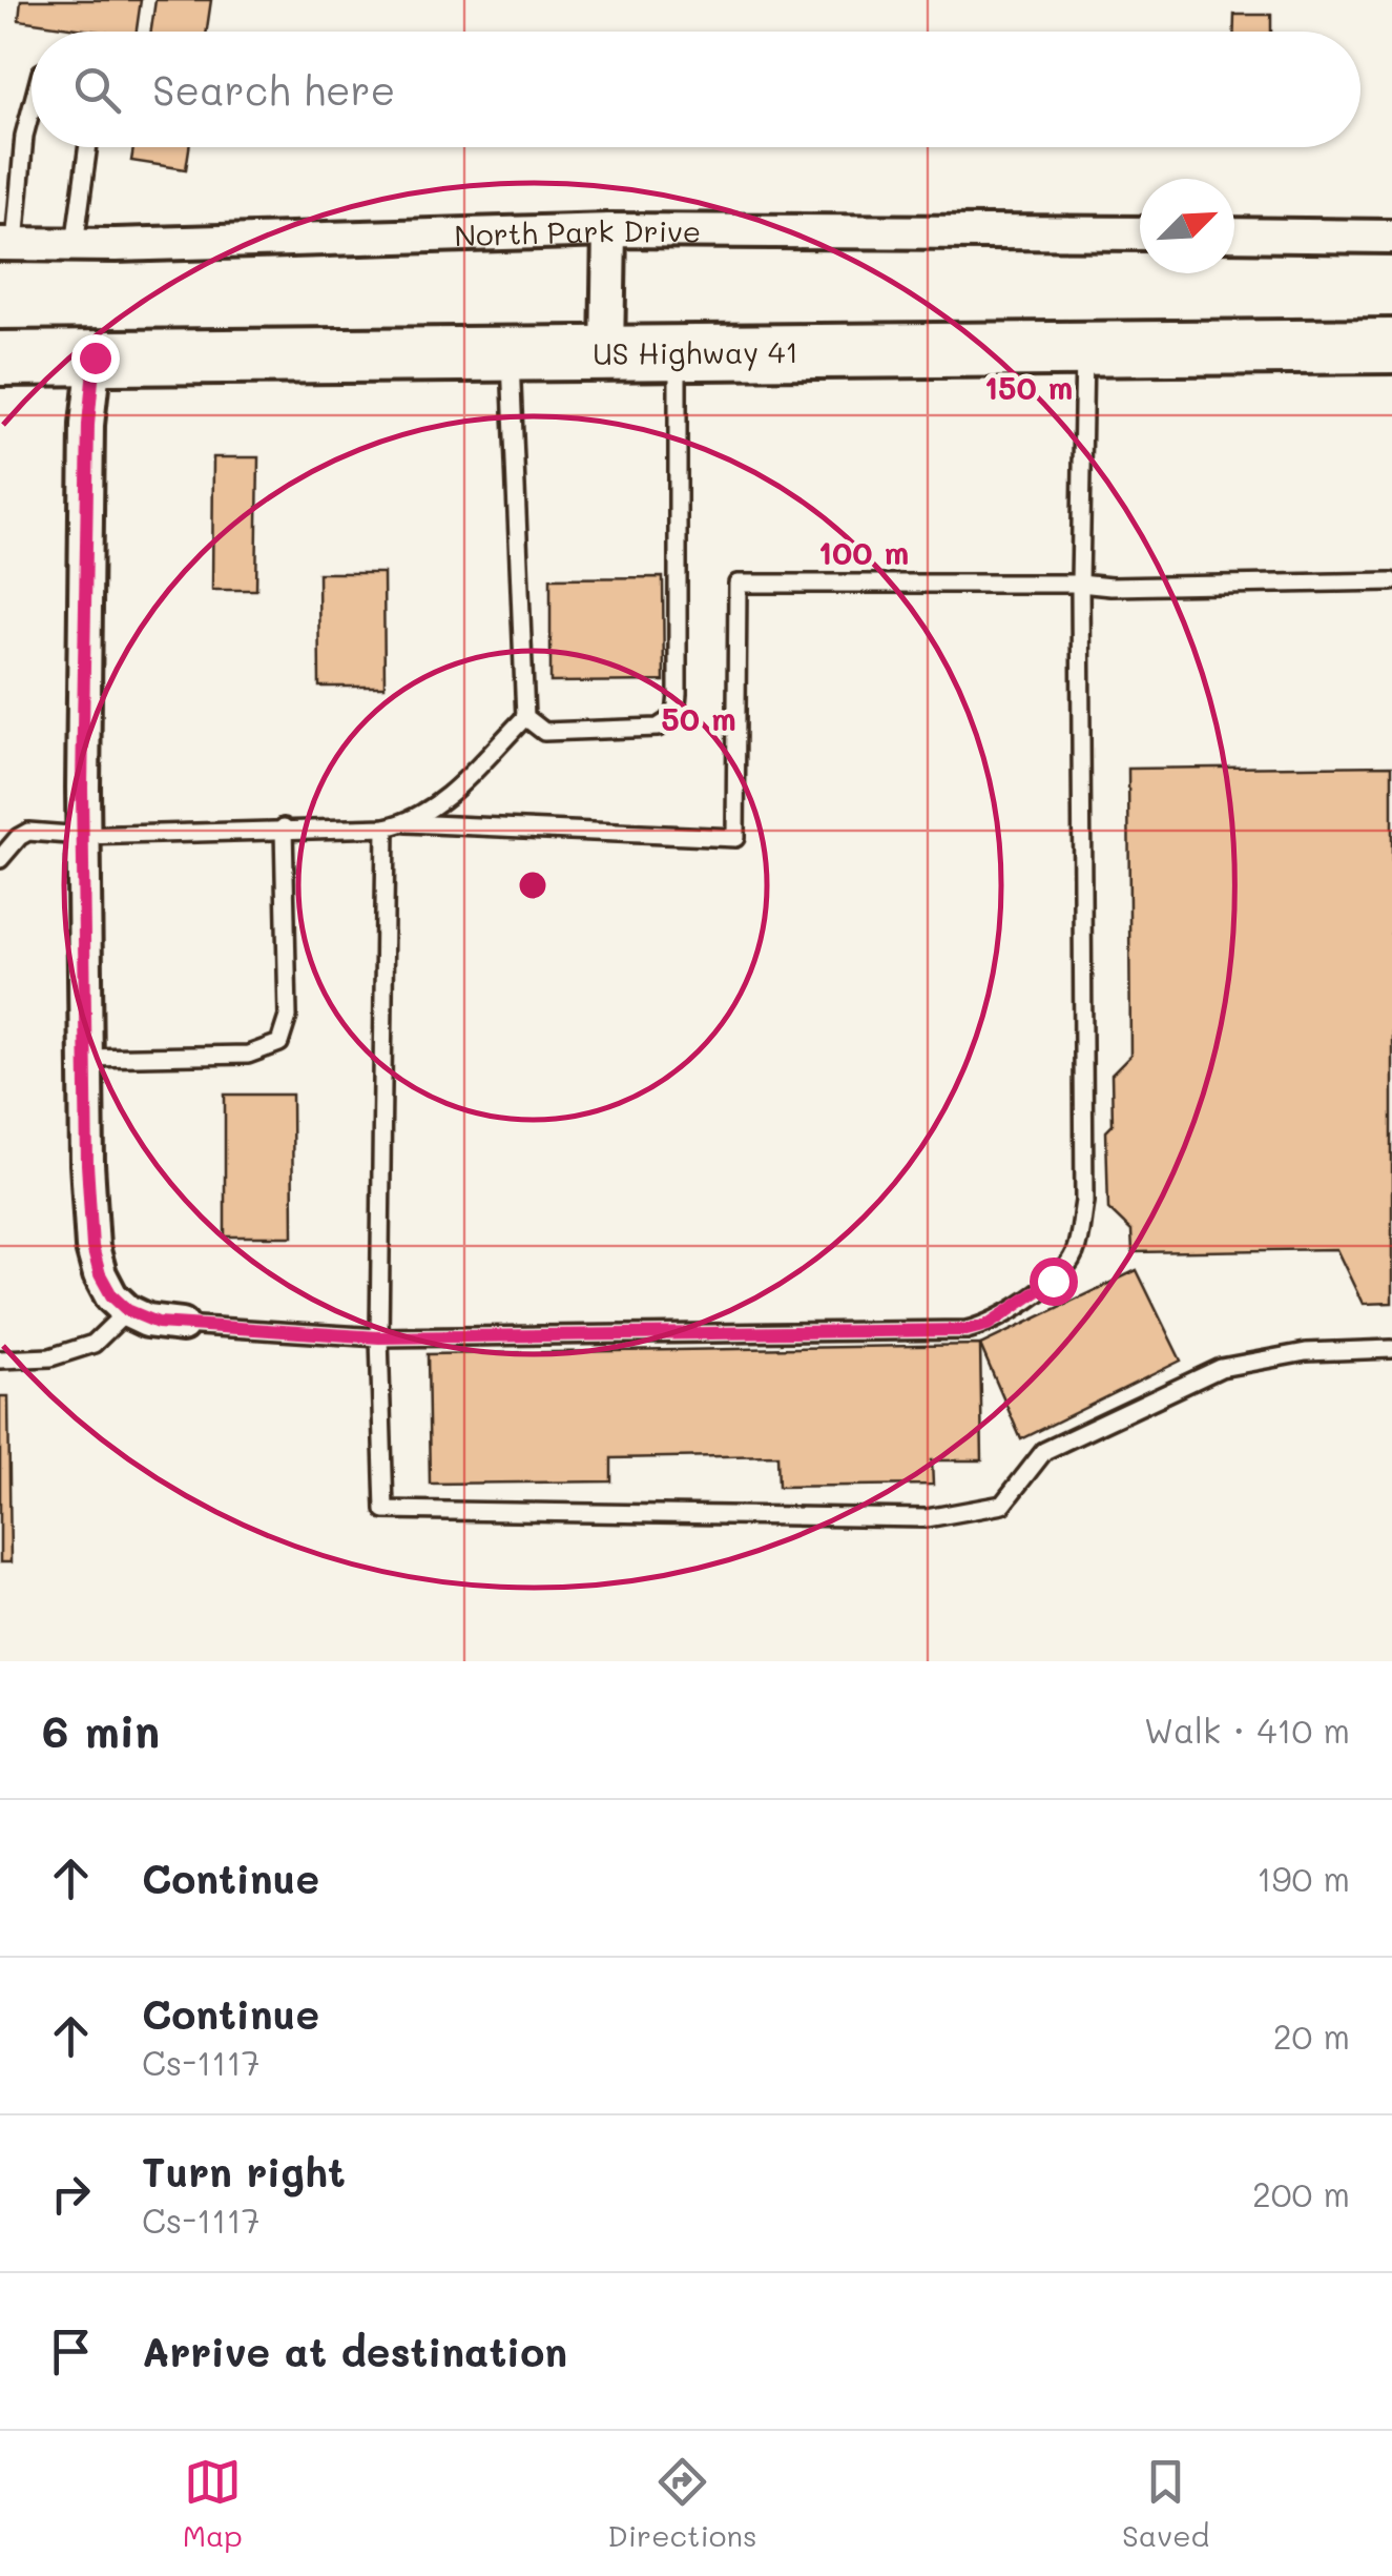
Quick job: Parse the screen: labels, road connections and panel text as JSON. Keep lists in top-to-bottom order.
{
  "streets": {
    "highway": ["US Highway 41"],
    "street": ["North Park Drive"]
  },
  "north": "top right",
  "page": {
    "search": "Search here",
    "heading": ["6 min", "Walk · 410 m"],
    "list": [
      ["Continue", "190 m"],
      ["Continue", "Cs-1117", "20 m"],
      ["Turn right", "Cs-1117", "200 m"],
      "Arrive at destination"
    ],
    "nav": ["Map", "Directions", "Saved"]
  },
  "rings": ["150 m", "100 m", "50 m"]
}
